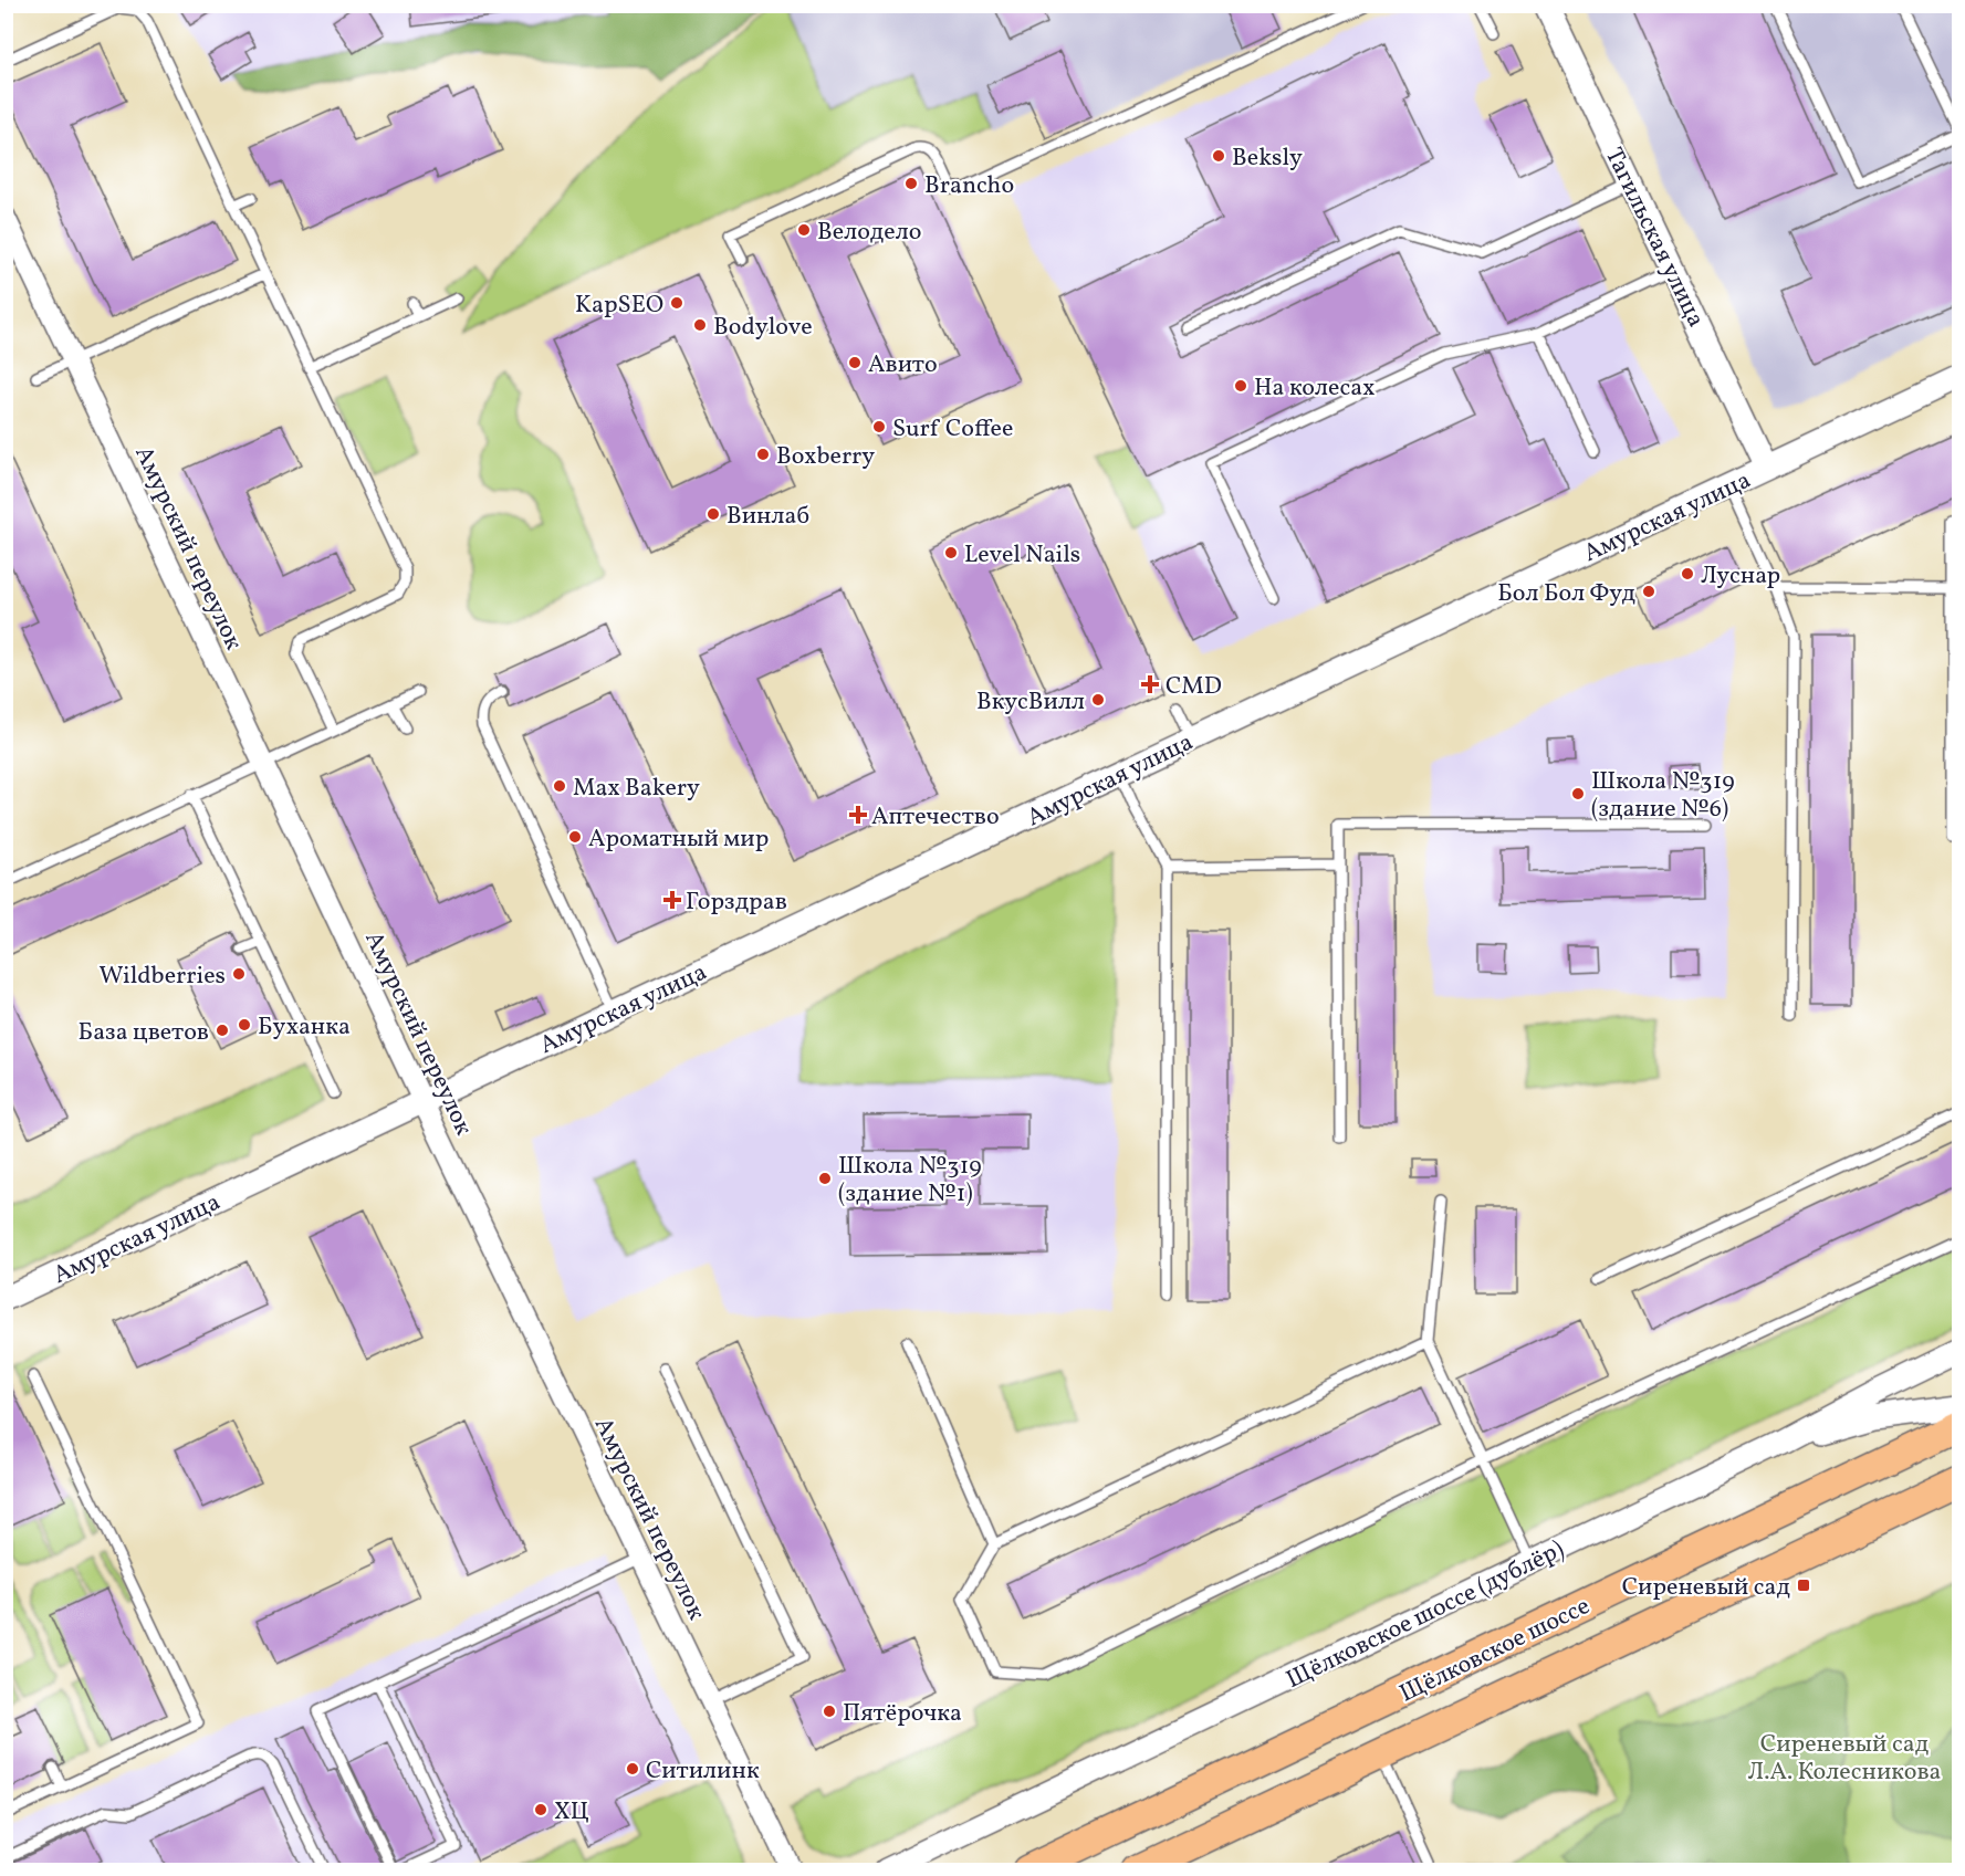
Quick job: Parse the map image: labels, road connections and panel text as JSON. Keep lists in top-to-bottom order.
{
  "streets": {
    "main road": ["Щёлковское шоссе"],
    "street": [
      "Тагильская улица",
      "Амурская улица",
      "Амурский переулок",
      "Щёлковское шоссе (дублёр)"
    ]
  },
  "crossings": [
    ["Тагильская улица", "Амурская улица"],
    ["Амурская улица", "Амурский переулок"]
  ],
  "parks": ["Сиреневый сад Л.А. Колесникова"],
  "places": {
    "other": [
      "Beksly",
      "Brancho",
      "Велодело",
      "KapSEO",
      "Bodylove",
      "Авито",
      "На колесах",
      "Surf Coffee",
      "Boxberry",
      "Винлаб",
      "Level Nails",
      "Луснар",
      "Бол Бол Фуд",
      "ВкусВилл",
      "Max Bakery",
      "Школа №319 (здание №6)",
      "Ароматный мир",
      "Wildberries",
      "Буханка",
      "База цветов",
      "Школа №319 (здание №1)",
      "Пятёрочка",
      "Ситилинк",
      "ХЦ"
    ],
    "health": ["CMD", "Аптечество", "Горздрав"],
    "transit": ["Сиреневый сад"]
  }
}
